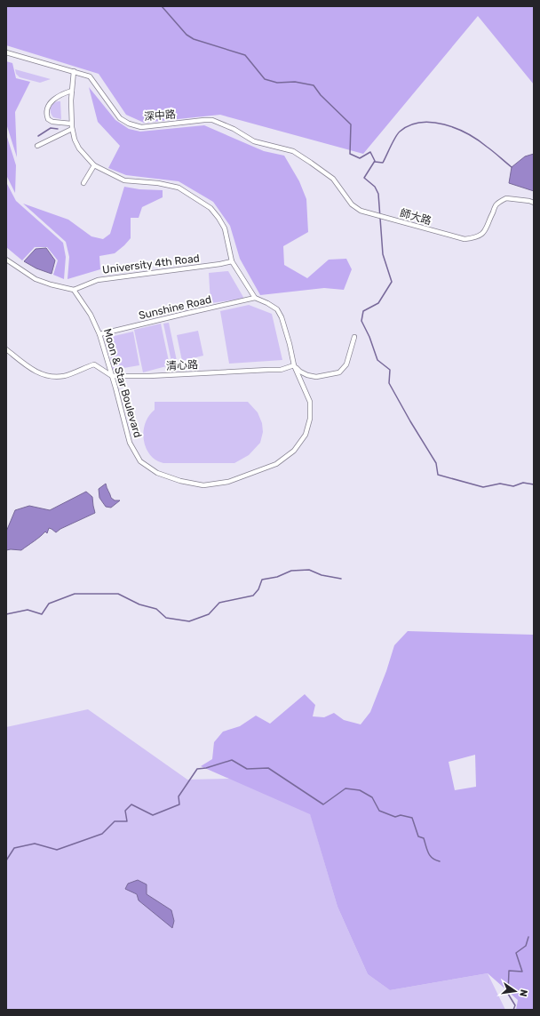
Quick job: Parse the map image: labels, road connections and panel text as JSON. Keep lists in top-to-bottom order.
{
  "streets": {
    "street": [
      "深中路",
      "師大路",
      "University 4th Road",
      "Sunshine Road",
      "清心路",
      "Moon & Star Boulevard"
    ]
  },
  "crossings": [
    ["深中路", "師大路"],
    ["University 4th Road", "Moon & Star Boulevard"],
    ["Sunshine Road", "Moon & Star Boulevard"],
    ["清心路", "Moon & Star Boulevard"]
  ],
  "north": "right"
}
